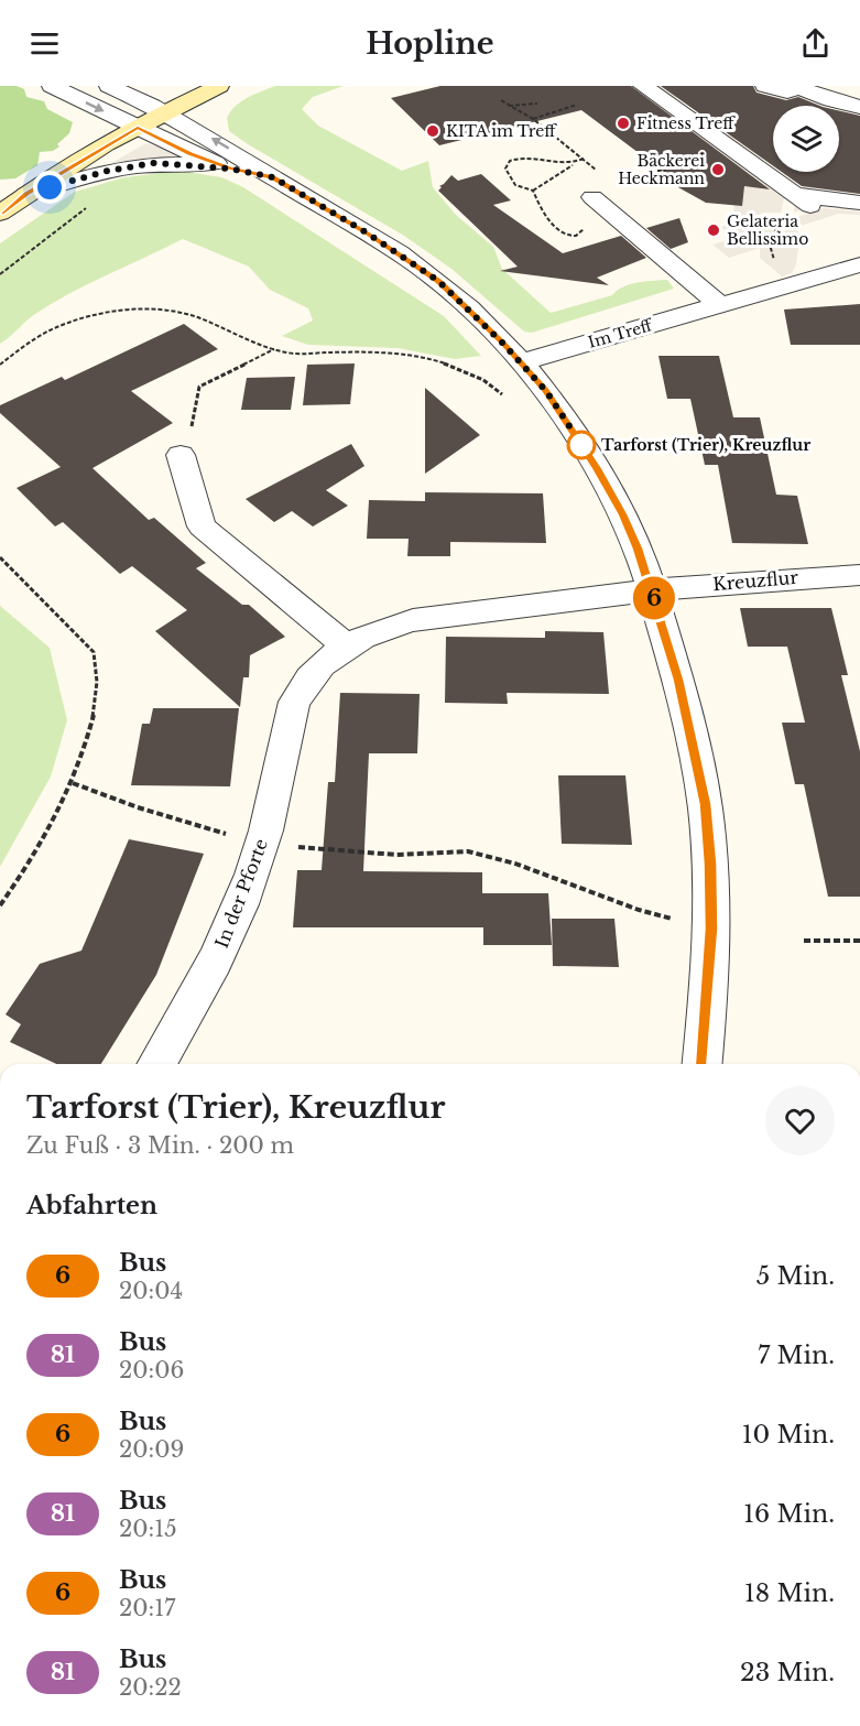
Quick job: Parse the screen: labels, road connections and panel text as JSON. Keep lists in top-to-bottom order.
{
  "streets": {
    "street": ["Im Treff", "Kreuzflur", "In der Pforte"]
  },
  "crossings": [
    ["Kreuzflur", "In der Pforte"]
  ],
  "places": [
    "Fitness Treff",
    "KITA im Treff",
    "Bäckerei Heckmann",
    "Gelateria Bellissimo",
    "Tarforst (Trier), Kreuzflur"
  ],
  "lines": ["bus line 6"],
  "page": {
    "header": "Hopline",
    "on_map": "6",
    "heading": [
      ["Tarforst (Trier), Kreuzflur", "Zu Fuß · 3 Min. · 200 m"],
      "Abfahrten"
    ],
    "list": [
      {
        "mark": "6",
        "name": "Bus",
        "note": "20:04",
        "value": "5 Min."
      },
      {
        "mark": "81",
        "name": "Bus",
        "note": "20:06",
        "value": "7 Min."
      },
      {
        "mark": "6",
        "name": "Bus",
        "note": "20:09",
        "value": "10 Min."
      },
      {
        "mark": "81",
        "name": "Bus",
        "note": "20:15",
        "value": "16 Min."
      },
      {
        "mark": "6",
        "name": "Bus",
        "note": "20:17",
        "value": "18 Min."
      },
      {
        "mark": "81",
        "name": "Bus",
        "note": "20:22",
        "value": "23 Min."
      }
    ]
  }
}
